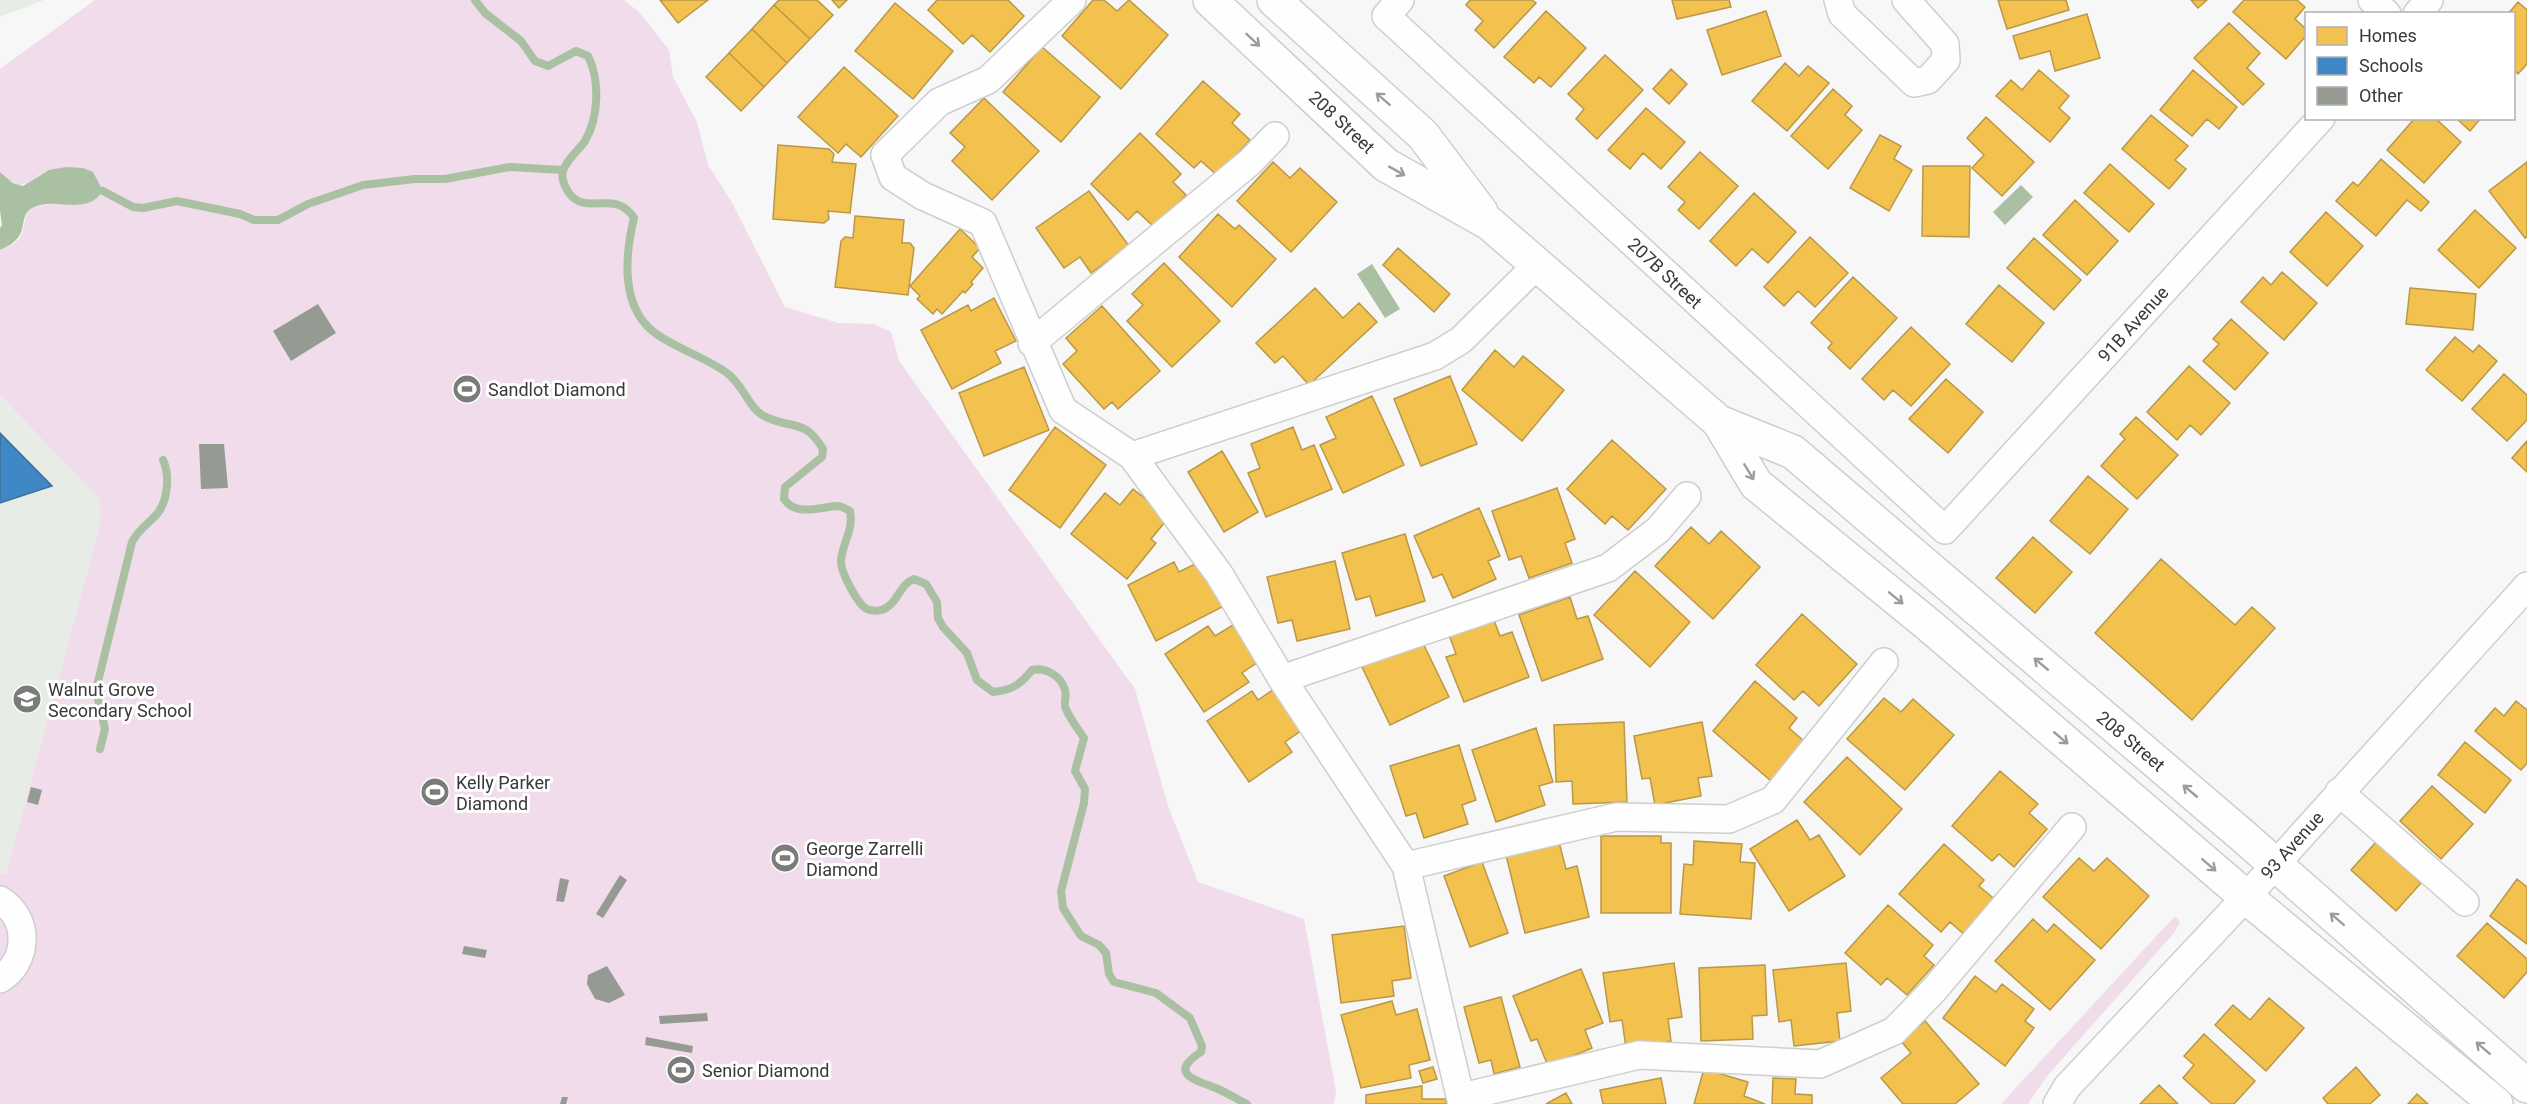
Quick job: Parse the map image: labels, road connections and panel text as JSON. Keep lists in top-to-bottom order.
{
  "streets": {
    "main road": ["208 Street"],
    "street": ["207B Street", "91B Avenue", "93 Avenue"]
  },
  "crossings": [
    ["208 Street", "93 Avenue"],
    ["207B Street", "91B Avenue"]
  ],
  "places": {
    "sports": [
      "Sandlot Diamond",
      "Kelly Parker Diamond",
      "George Zarrelli Diamond",
      "Senior Diamond"
    ],
    "school or university": ["Walnut Grove Secondary School"]
  },
  "legend": ["Homes", "Schools", "Other"]
}
